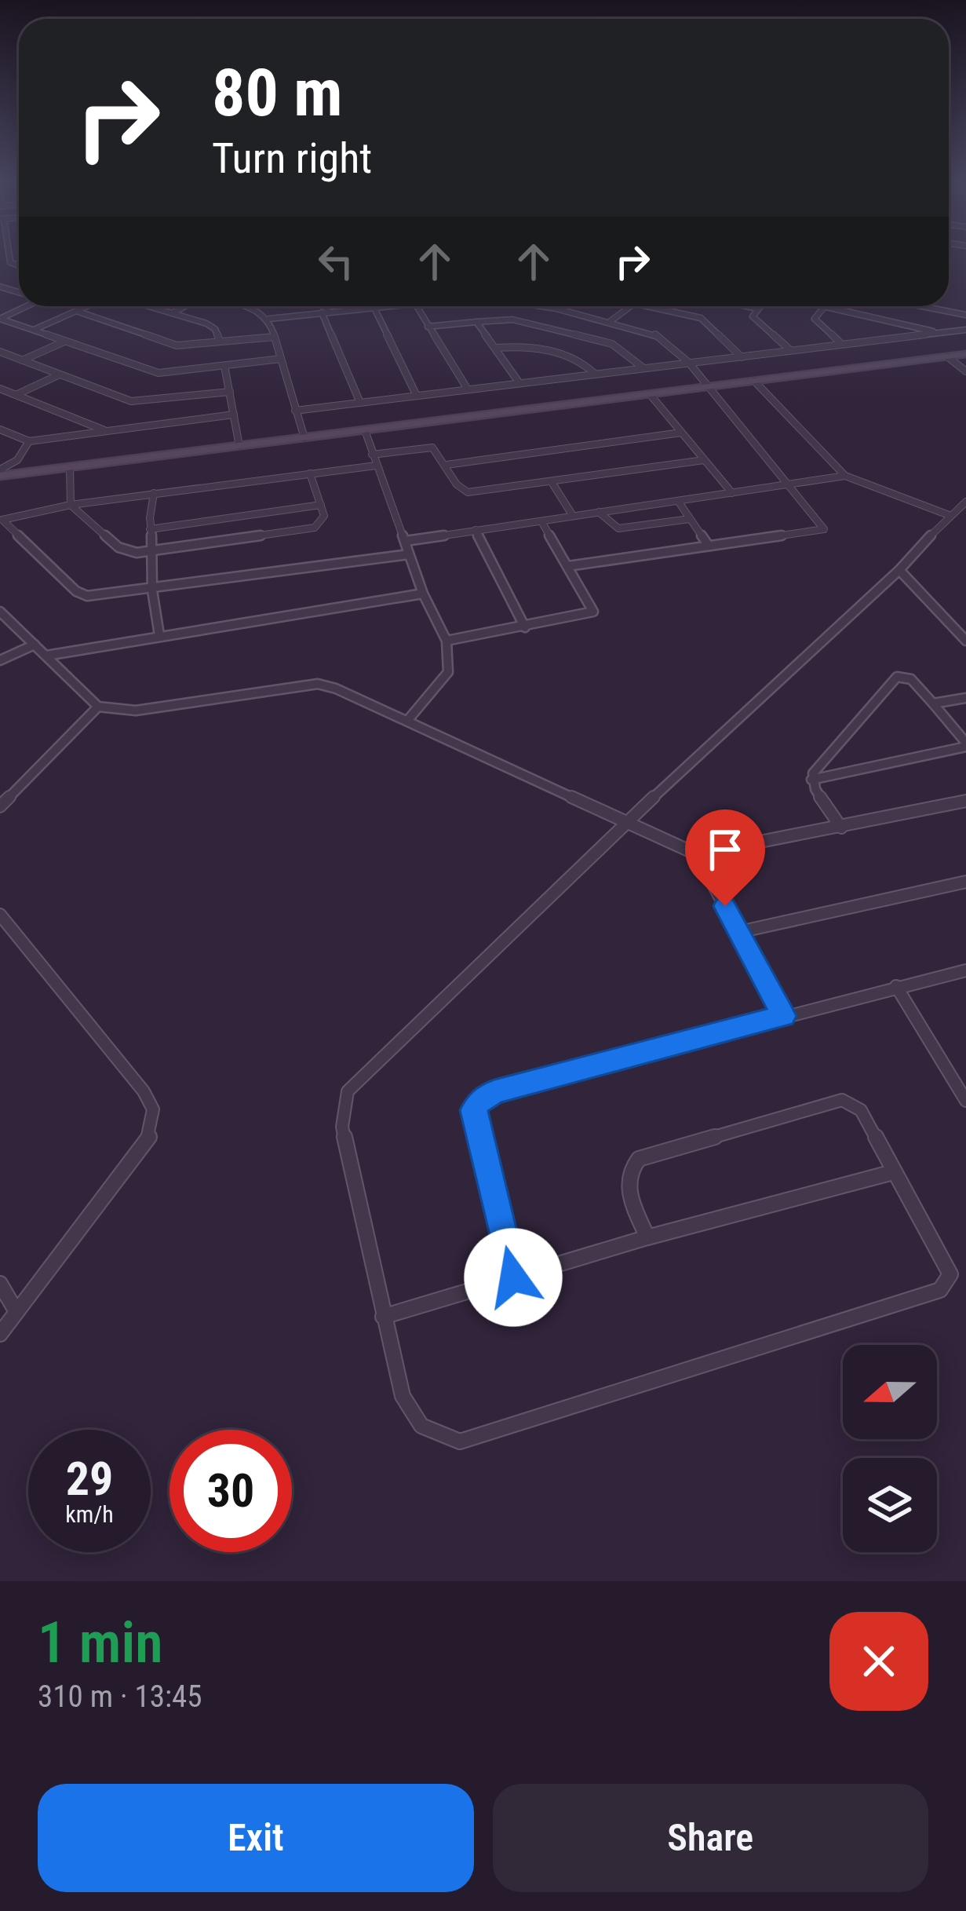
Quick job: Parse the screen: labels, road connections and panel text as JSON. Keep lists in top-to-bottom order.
{
  "north": "left",
  "page": {
    "turn": ["80 m", "Turn right"],
    "speed": "29 km/h",
    "limit": "30",
    "heading": ["1 min", "310 m · 13:45"],
    "buttons": ["Exit", "Share"]
  }
}
